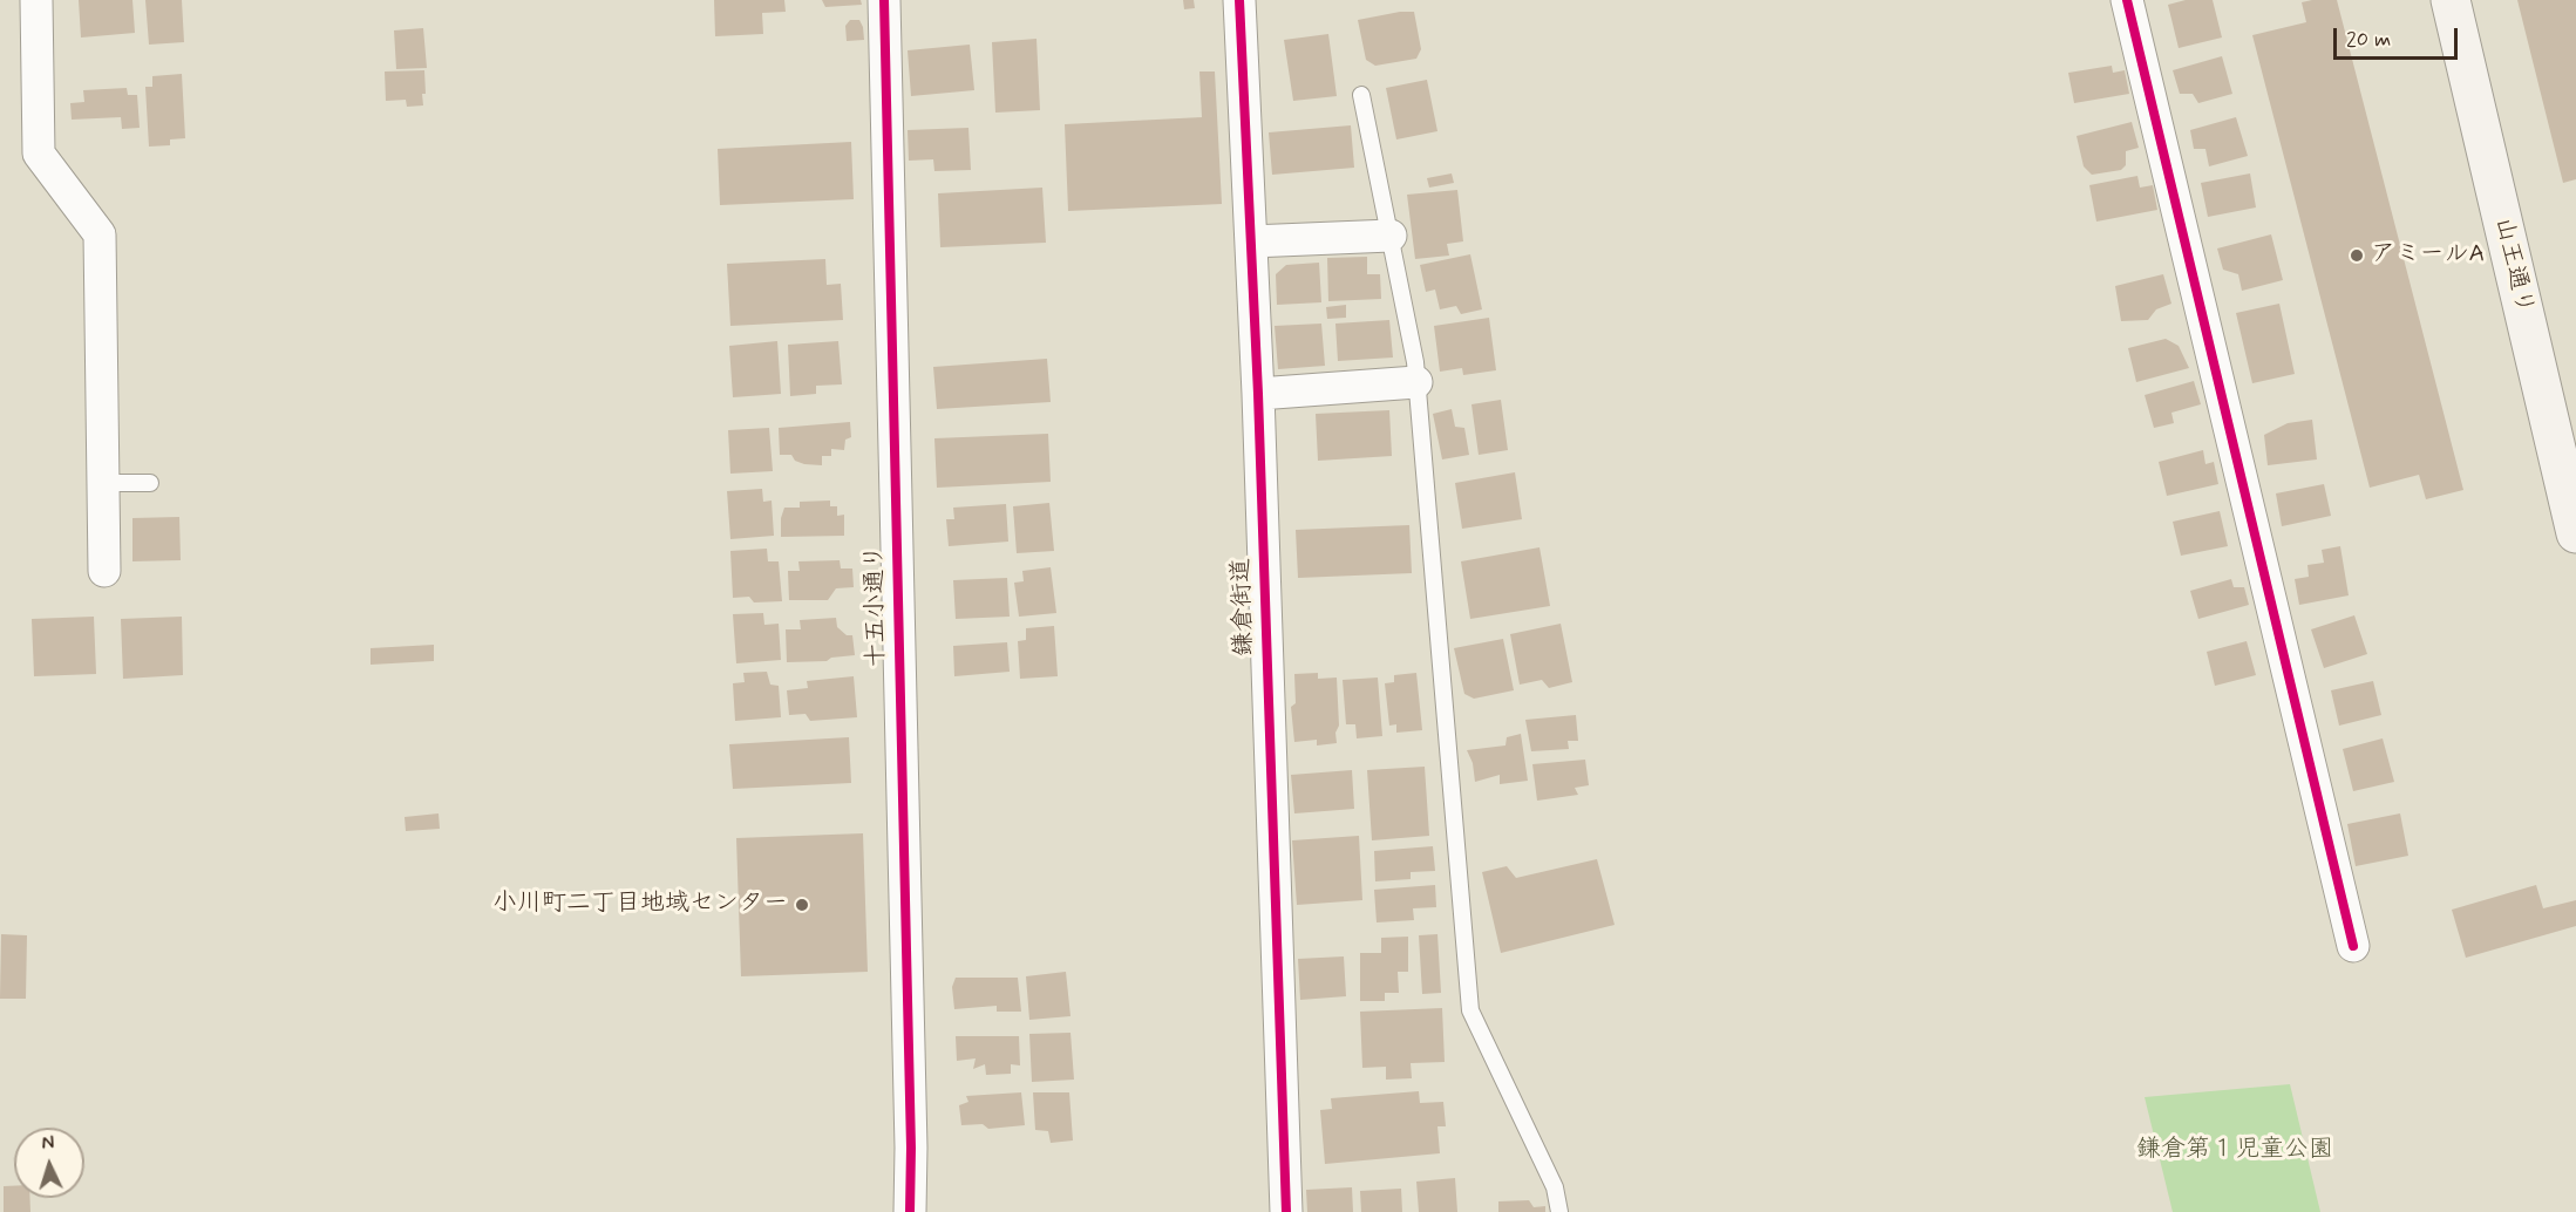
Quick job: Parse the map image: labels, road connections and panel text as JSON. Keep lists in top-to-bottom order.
{
  "streets": {
    "street": ["山王通り", "十五小通り", "鎌倉街道"]
  },
  "parks": ["鎌倉第１児童公園"],
  "places": ["アミールA", "小川町二丁目地域センター"],
  "scale_bar": "20 m",
  "north": "top"
}
